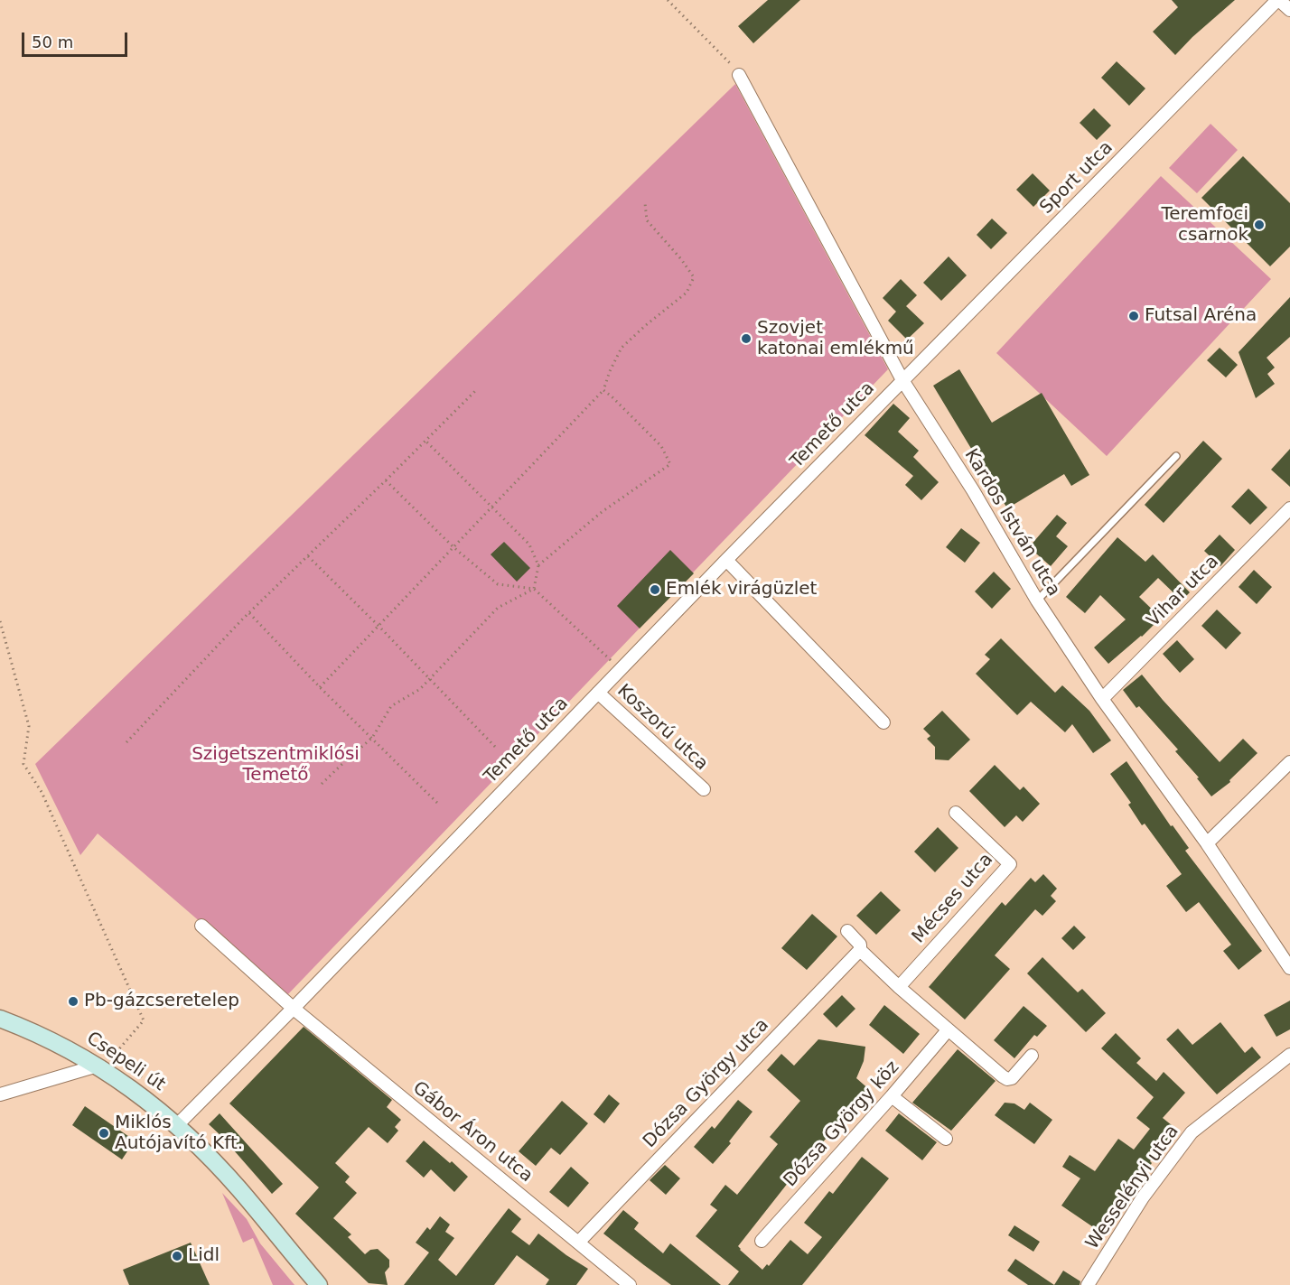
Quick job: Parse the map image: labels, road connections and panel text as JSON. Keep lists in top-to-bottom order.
{
  "streets": {
    "street": [
      "Sport utca",
      "Temető utca",
      "Kardos István utca",
      "Vihar utca",
      "Koszorú utca",
      "Mécses utca",
      "Csepeli út",
      "Dózsa György utca",
      "Dózsa György köz",
      "Gábor Áron utca",
      "Wesselényi utca"
    ]
  },
  "crossings": [
    ["Sport utca", "Temető utca"],
    ["Sport utca", "Kardos István utca"],
    ["Temető utca", "Kardos István utca"],
    ["Temető utca", "Koszorú utca"],
    ["Temető utca", "Csepeli út"],
    ["Temető utca", "Gábor Áron utca"],
    ["Kardos István utca", "Vihar utca"],
    ["Dózsa György utca", "Gábor Áron utca"]
  ],
  "parks": ["Szigetszentmiklósi Temető"],
  "places": [
    "Teremfoci csarnok",
    "Futsal Aréna",
    "Szovjet katonai emlékmű",
    "Emlék virágüzlet",
    "Pb-gázcseretelep",
    "Miklós Autójavító Kft.",
    "Lidl"
  ],
  "scale_bar": "50 m"
}
